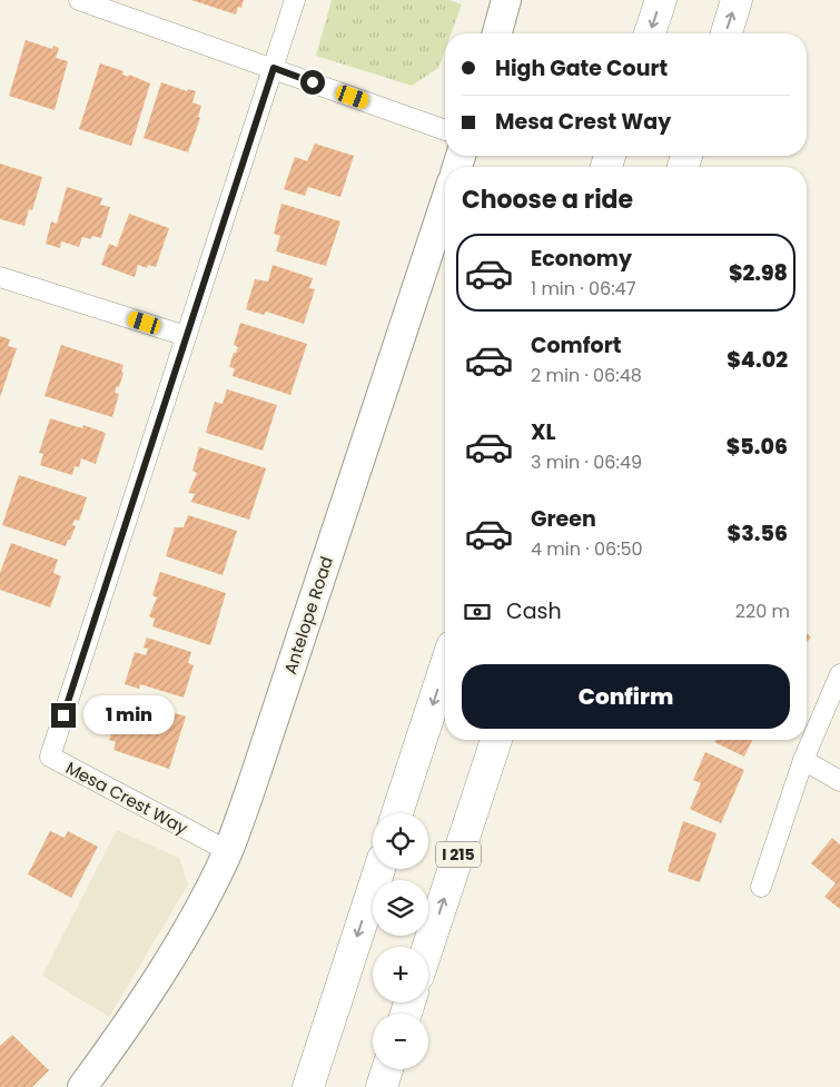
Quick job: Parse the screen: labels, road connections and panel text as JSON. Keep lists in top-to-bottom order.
{
  "streets": {
    "highway": ["I 215"],
    "street": ["Antelope Road", "Mesa Crest Way"]
  },
  "crossings": [
    ["Antelope Road", "Mesa Crest Way"]
  ],
  "page": {
    "banner": ["High Gate Court", "Mesa Crest Way"],
    "heading": "Choose a ride",
    "list": [
      {
        "name": "Economy",
        "note": "1 min · 06:47",
        "value": "$2.98"
      },
      {
        "name": "Comfort",
        "note": "2 min · 06:48",
        "value": "$4.02"
      },
      {
        "name": "XL",
        "note": "3 min · 06:49",
        "value": "$5.06"
      },
      {
        "name": "Green",
        "note": "4 min · 06:50",
        "value": "$3.56"
      }
    ],
    "pay": ["Cash", "220 m"],
    "buttons": "Confirm",
    "bubble": "1 min",
    "map_buttons": ["+", "−"]
  }
}
